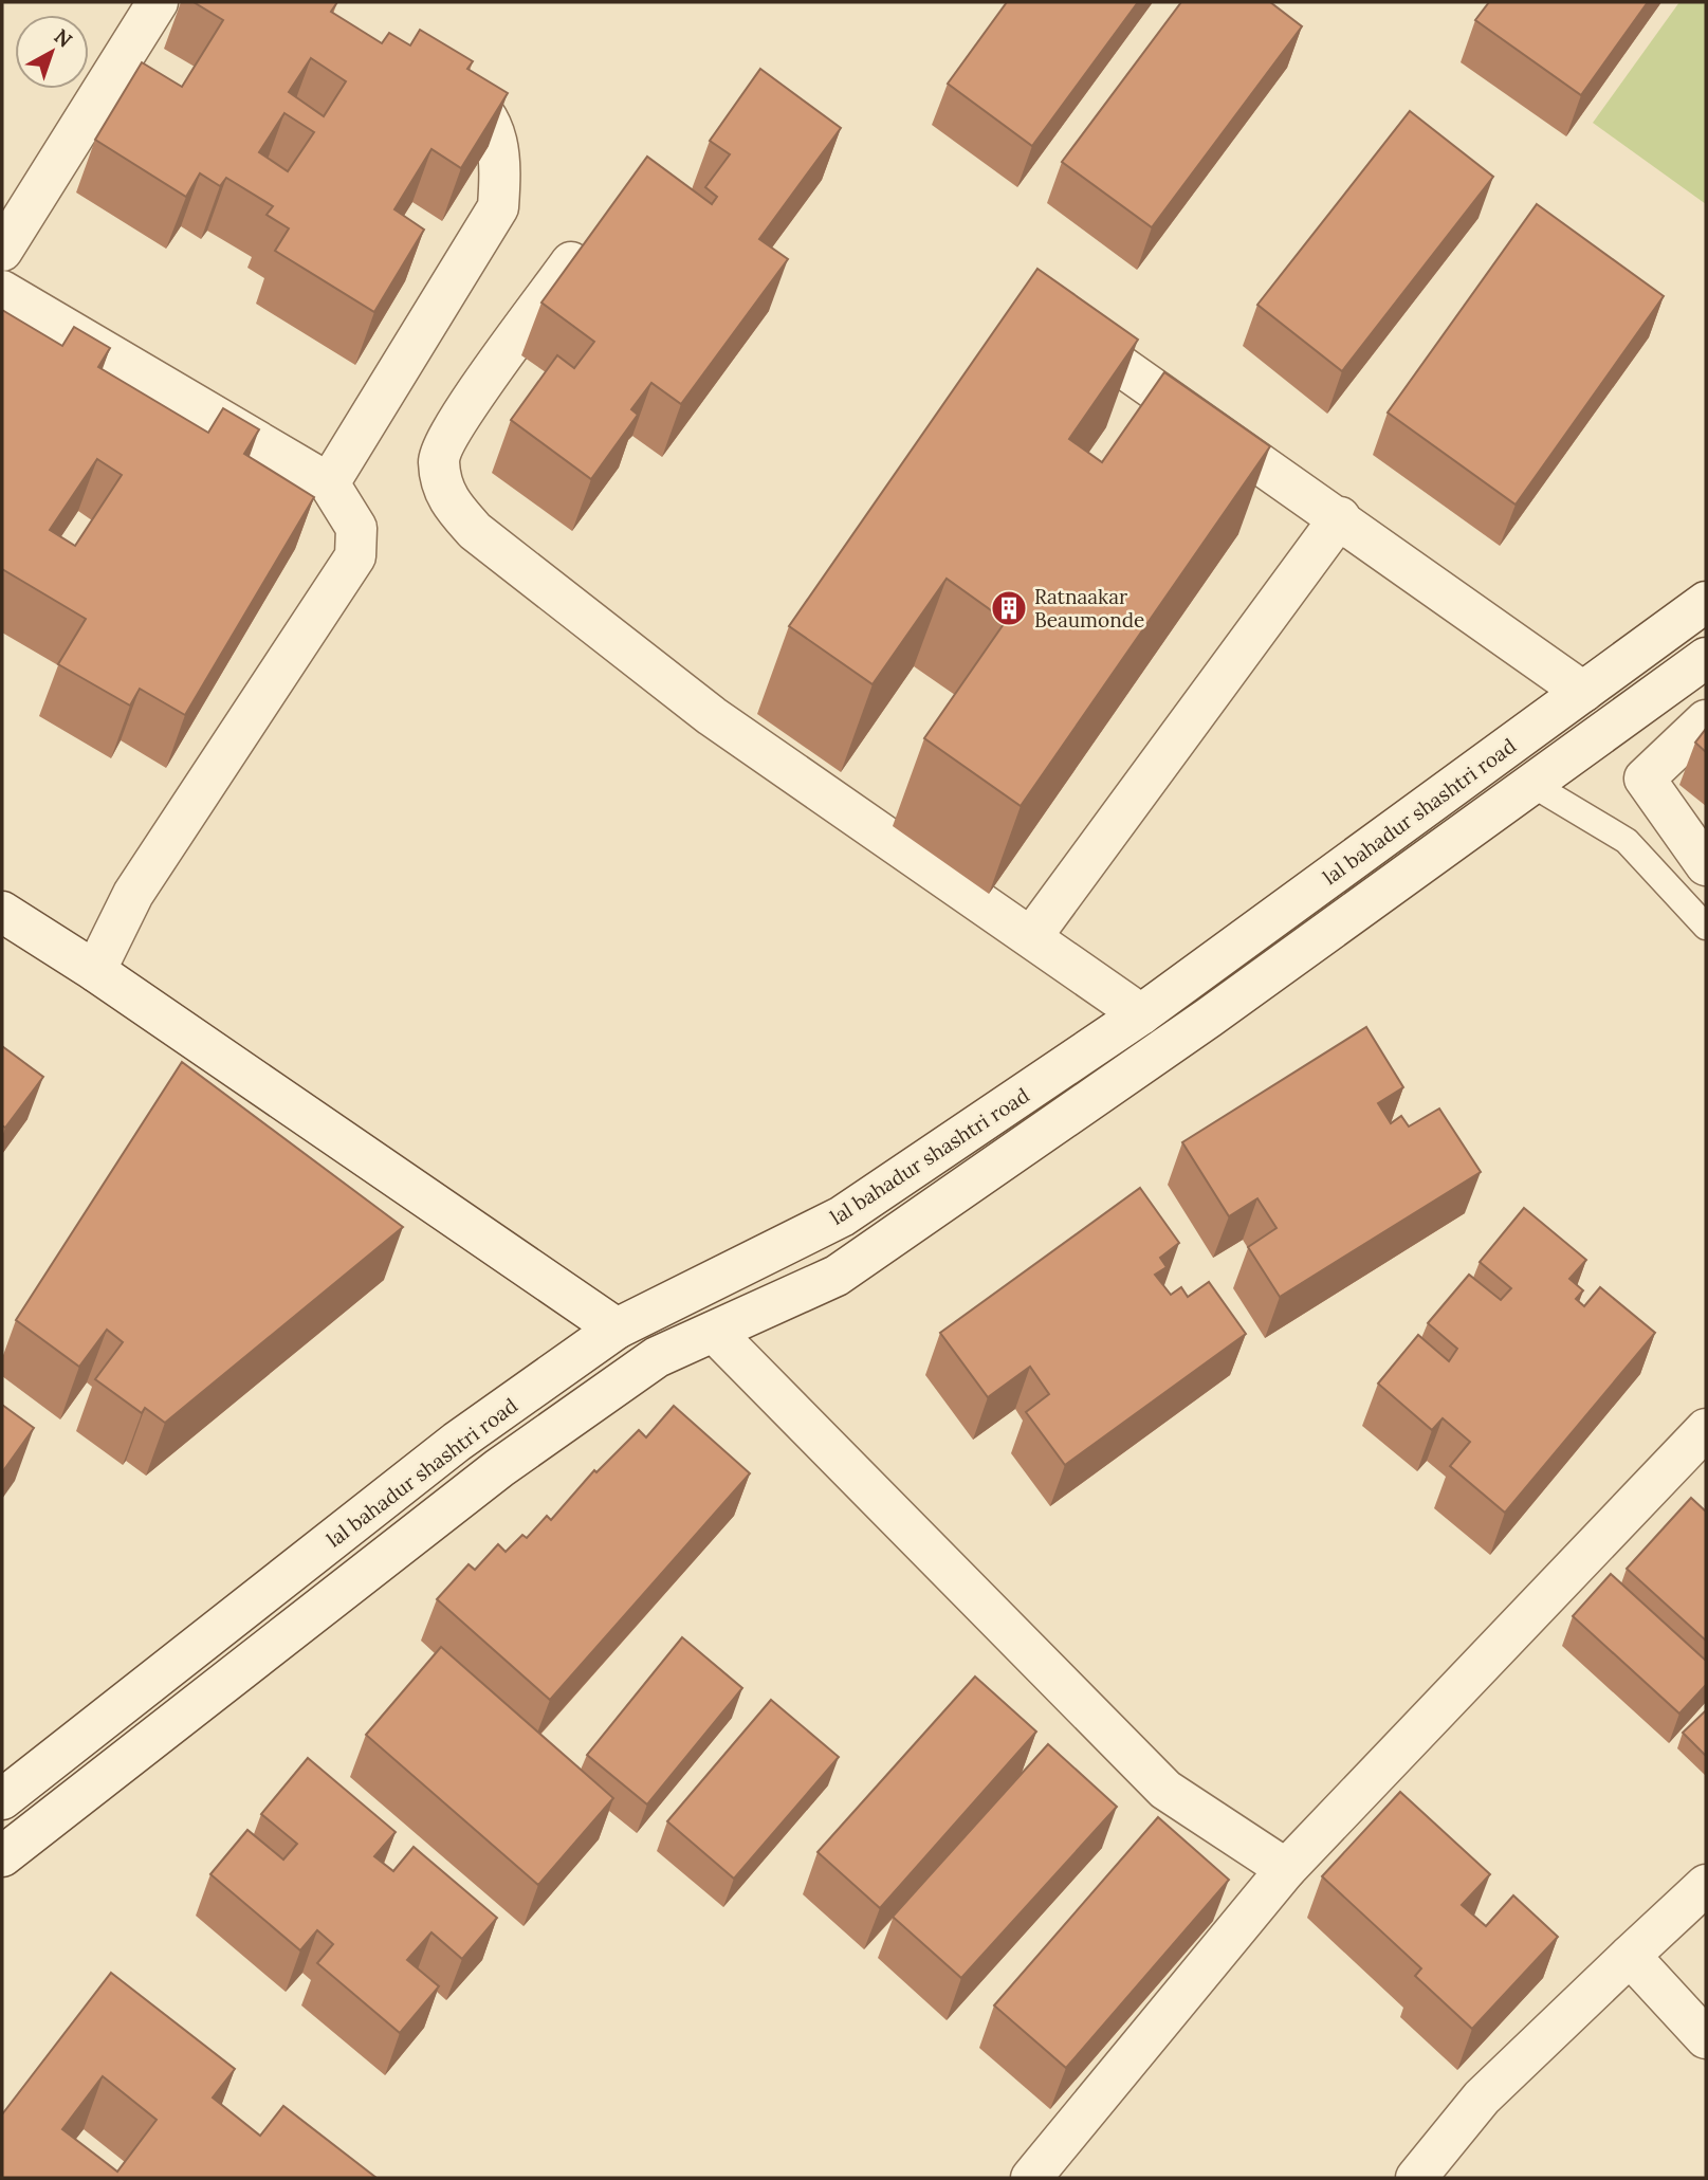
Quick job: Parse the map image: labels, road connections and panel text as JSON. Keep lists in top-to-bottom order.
{
  "streets": {
    "street": ["lal bahadur shashtri road"]
  },
  "places": {
    "building": ["Ratnaakar Beaumonde"]
  },
  "north": "top right"
}
